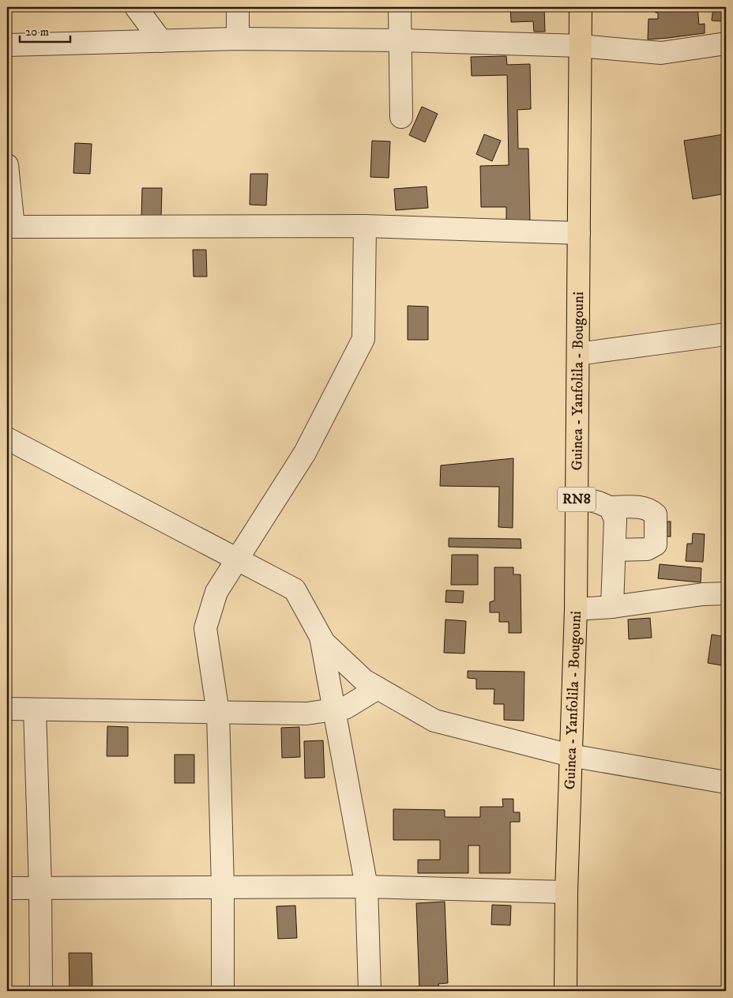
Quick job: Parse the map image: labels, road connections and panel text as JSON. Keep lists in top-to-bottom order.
{
  "streets": {
    "main road": ["Guinea - Yanfolila - Bougouni", "RN8"]
  },
  "scale_bar": "20 m"
}
